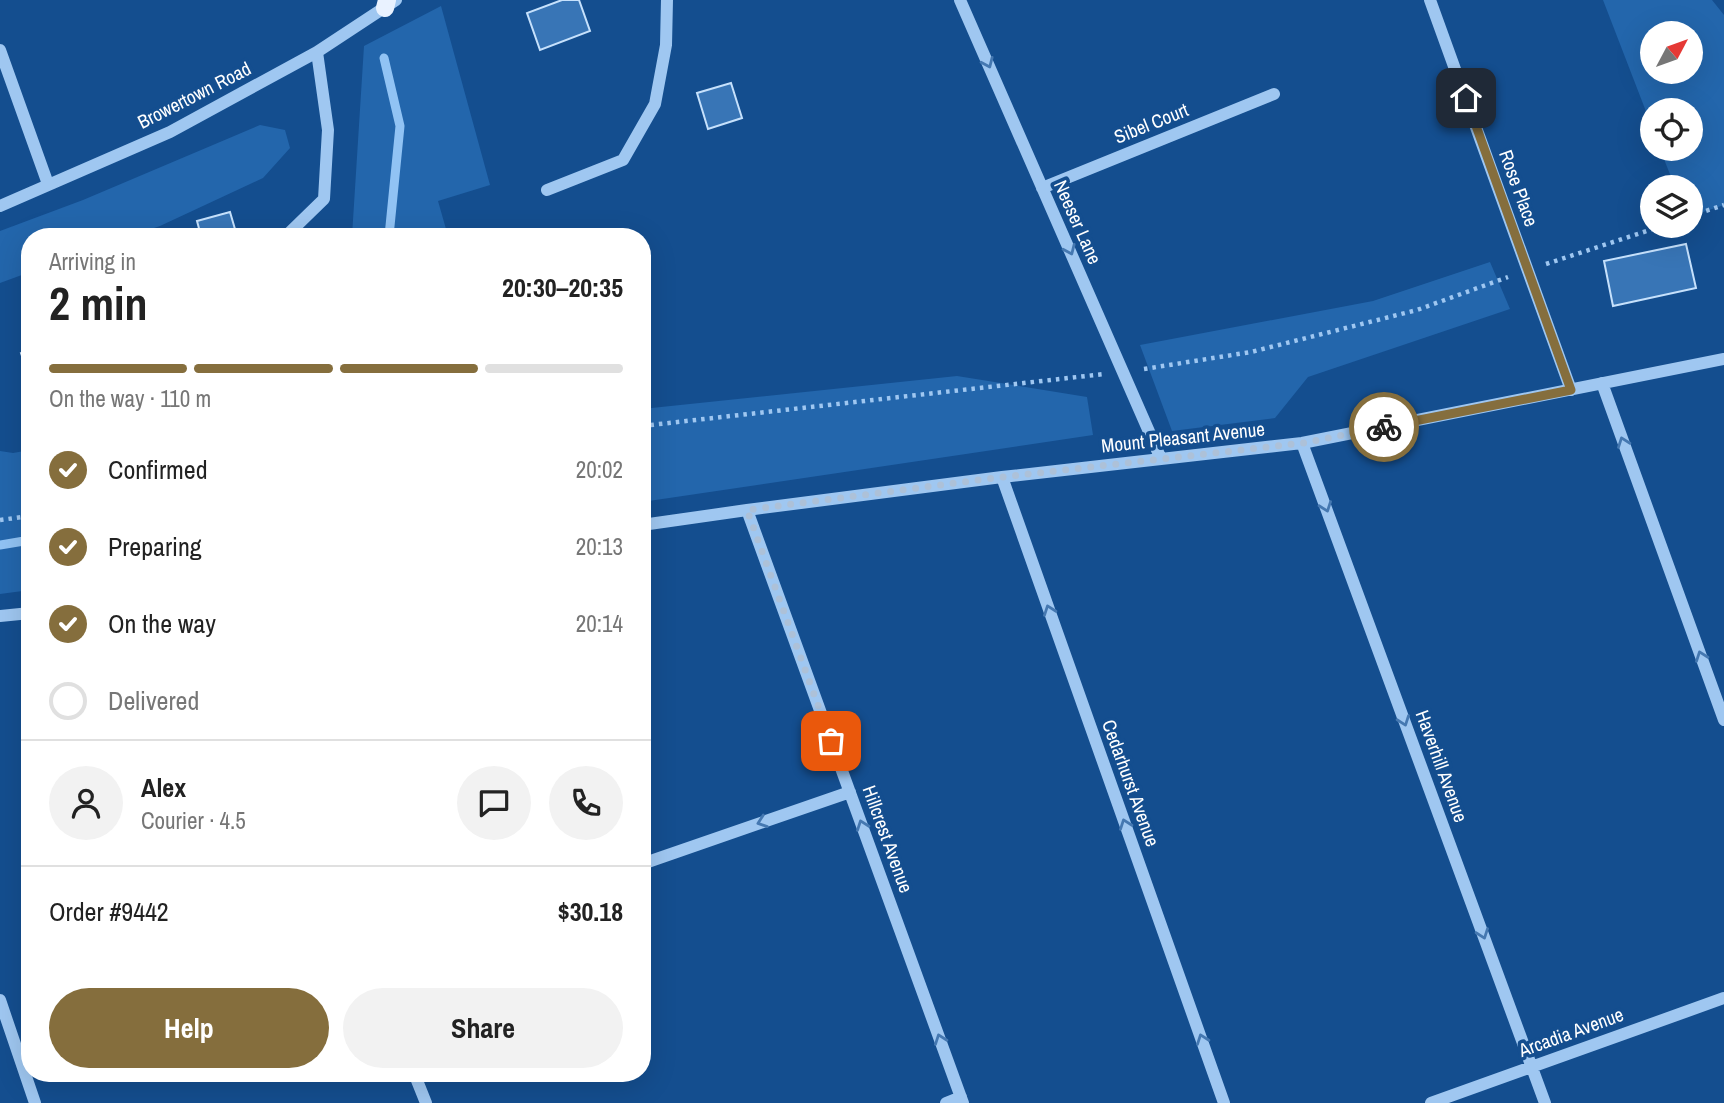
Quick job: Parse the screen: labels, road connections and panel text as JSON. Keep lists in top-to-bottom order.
{
  "streets": {
    "street": [
      "Browertown Road",
      "Sibel Court",
      "Rose Place",
      "Neeser Lane",
      "Mount Pleasant Avenue",
      "Haverhill Avenue",
      "Cedarhurst Avenue",
      "Hillcrest Avenue",
      "Arcadia Avenue"
    ]
  },
  "crossings": [
    ["Sibel Court", "Neeser Lane"],
    ["Rose Place", "Mount Pleasant Avenue"],
    ["Neeser Lane", "Mount Pleasant Avenue"],
    ["Mount Pleasant Avenue", "Haverhill Avenue"],
    ["Mount Pleasant Avenue", "Cedarhurst Avenue"],
    ["Mount Pleasant Avenue", "Hillcrest Avenue"],
    ["Haverhill Avenue", "Arcadia Avenue"]
  ],
  "one_way": [
    "Neeser Lane",
    "Haverhill Avenue",
    "Cedarhurst Avenue",
    "Hillcrest Avenue"
  ],
  "north": "top right",
  "page": {
    "heading": ["2 min", "Arriving in", "20:30–20:35"],
    "panel": [
      "Alex",
      "Courier · 4.5",
      "Order #9442",
      "$30.18"
    ],
    "bar": "On the way · 110 m",
    "list": [
      ["Confirmed", "20:02"],
      ["Preparing", "20:13"],
      ["On the way", "20:14"],
      "Delivered"
    ],
    "buttons": ["Help", "Share"]
  }
}
